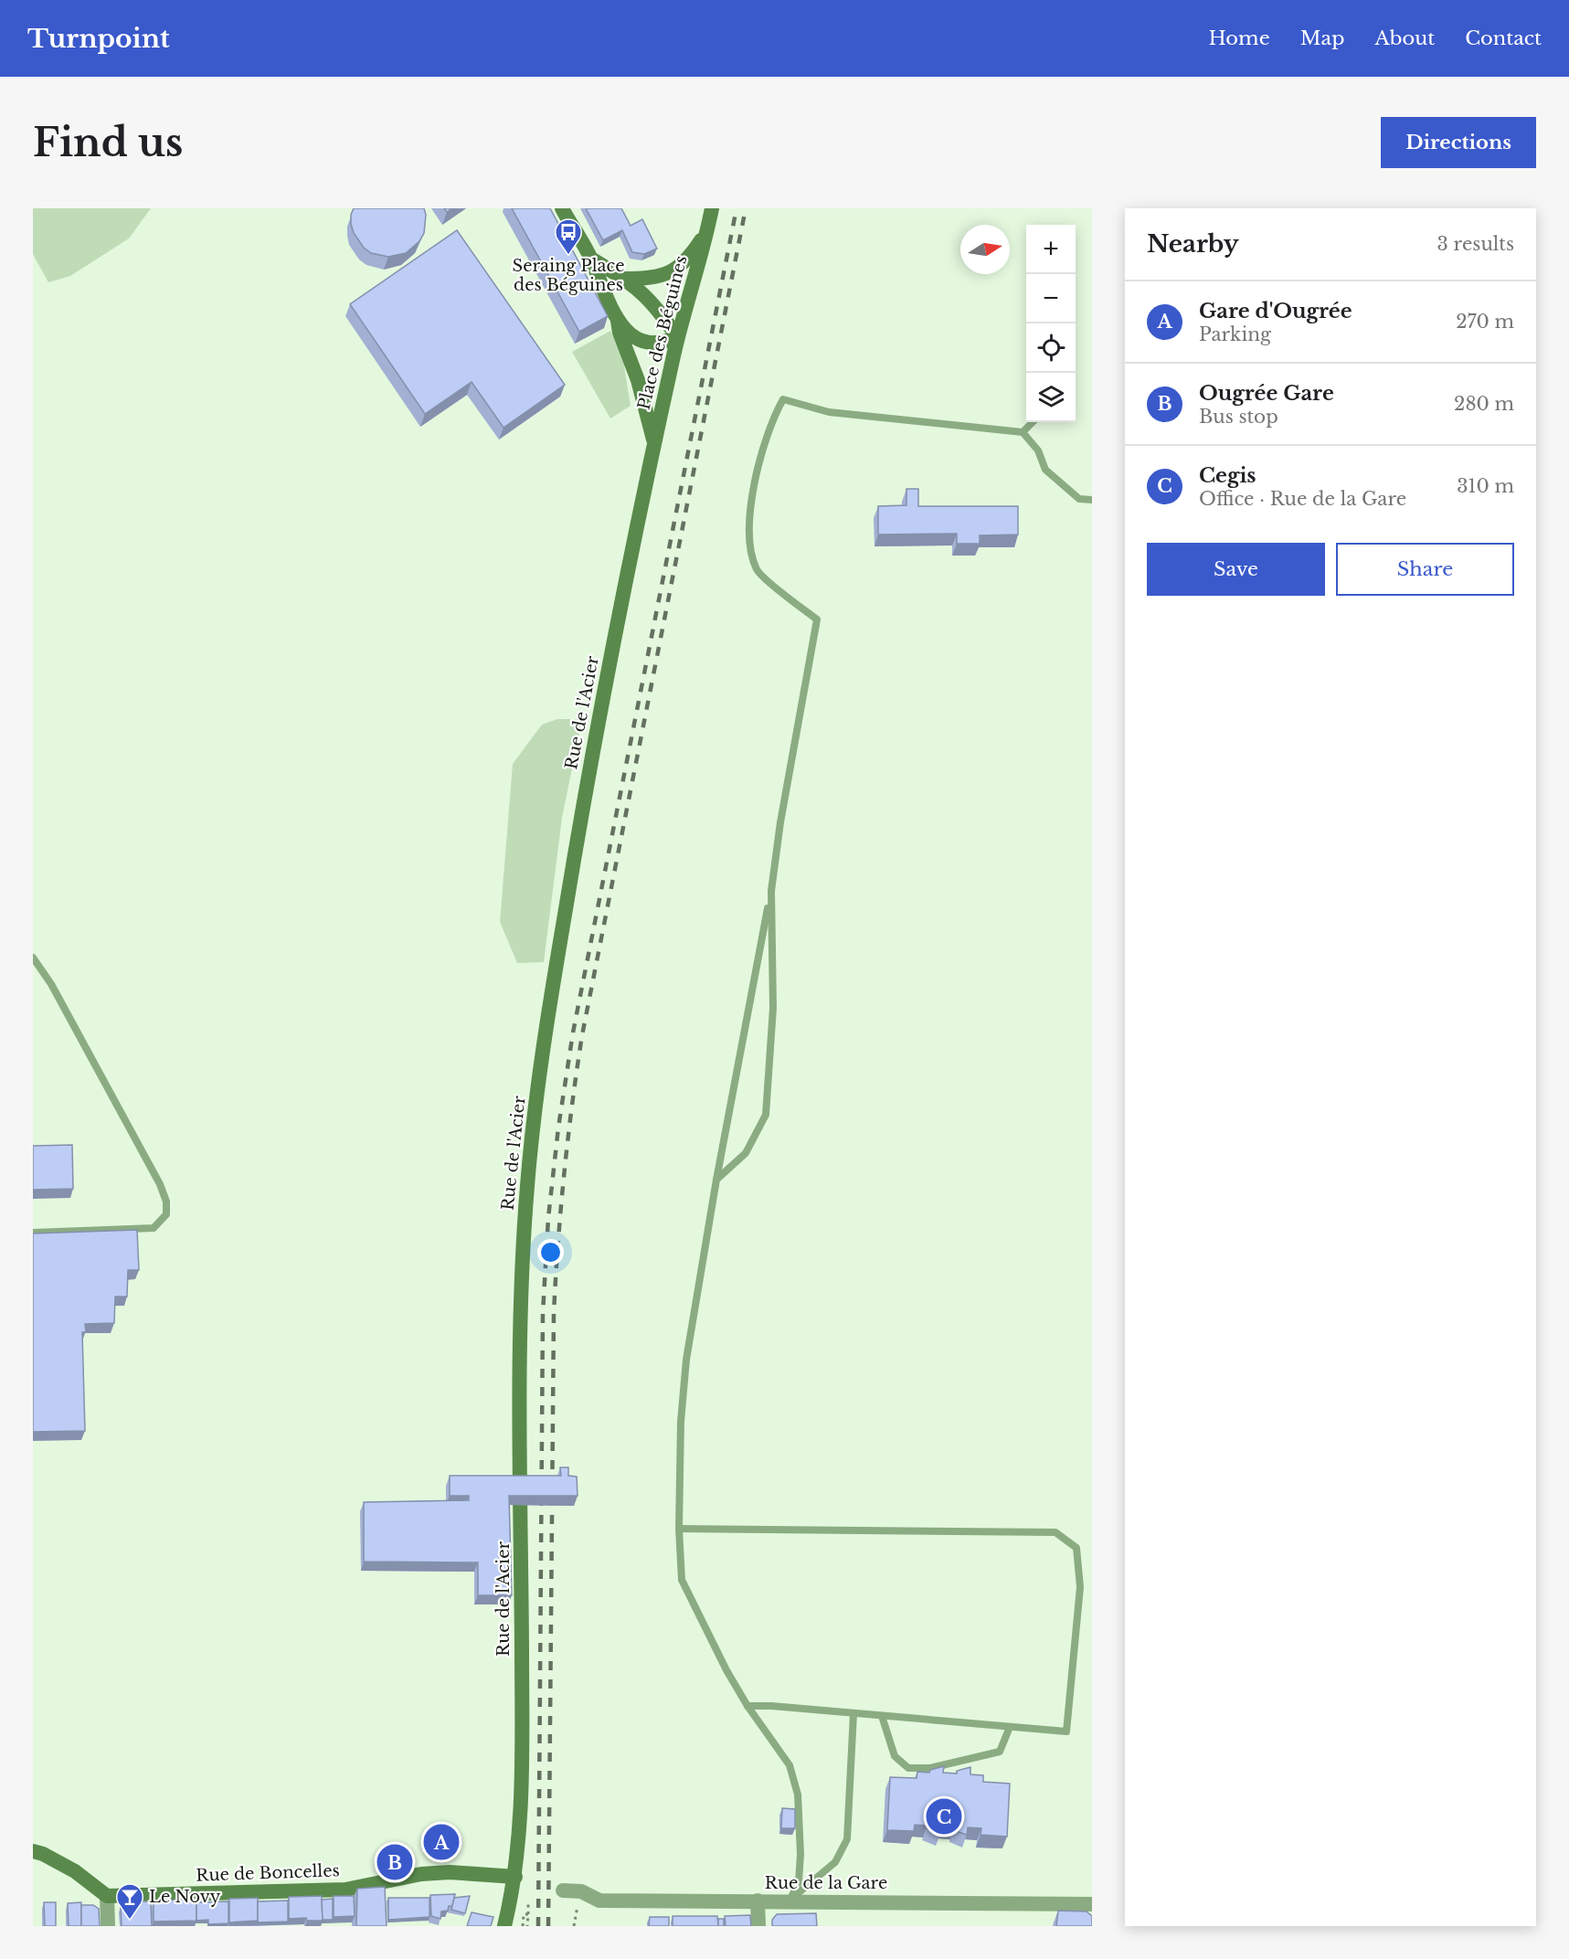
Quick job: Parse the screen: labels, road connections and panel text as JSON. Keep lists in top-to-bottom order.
{
  "streets": {
    "main road": ["Place des Béguines", "Rue de l'Acier", "Rue de Boncelles"],
    "street": ["Rue de la Gare"]
  },
  "crossings": [
    ["Place des Béguines", "Rue de l'Acier"],
    ["Rue de l'Acier", "Rue de Boncelles"]
  ],
  "places": {
    "bus stop": ["Seraing Place des Béguines"],
    "bar": ["Le Novy"]
  },
  "north": "right",
  "page": {
    "header": "Turnpoint",
    "nav": [
      "Home",
      "Map",
      "About",
      "Contact"
    ],
    "buttons": [
      "Directions",
      ["Save", "Share"]
    ],
    "title": "Find us",
    "heading": ["Nearby", "3 results"],
    "map_buttons": ["+", "−"],
    "list": [
      {
        "mark": "A",
        "name": "Gare d'Ougrée",
        "note": "Parking",
        "value": "270 m"
      },
      {
        "mark": "B",
        "name": "Ougrée Gare",
        "note": "Bus stop",
        "value": "280 m"
      },
      {
        "mark": "C",
        "name": "Cegis",
        "note": "Office · Rue de la Gare",
        "value": "310 m"
      }
    ],
    "pins": ["C", "A", "B"]
  }
}
